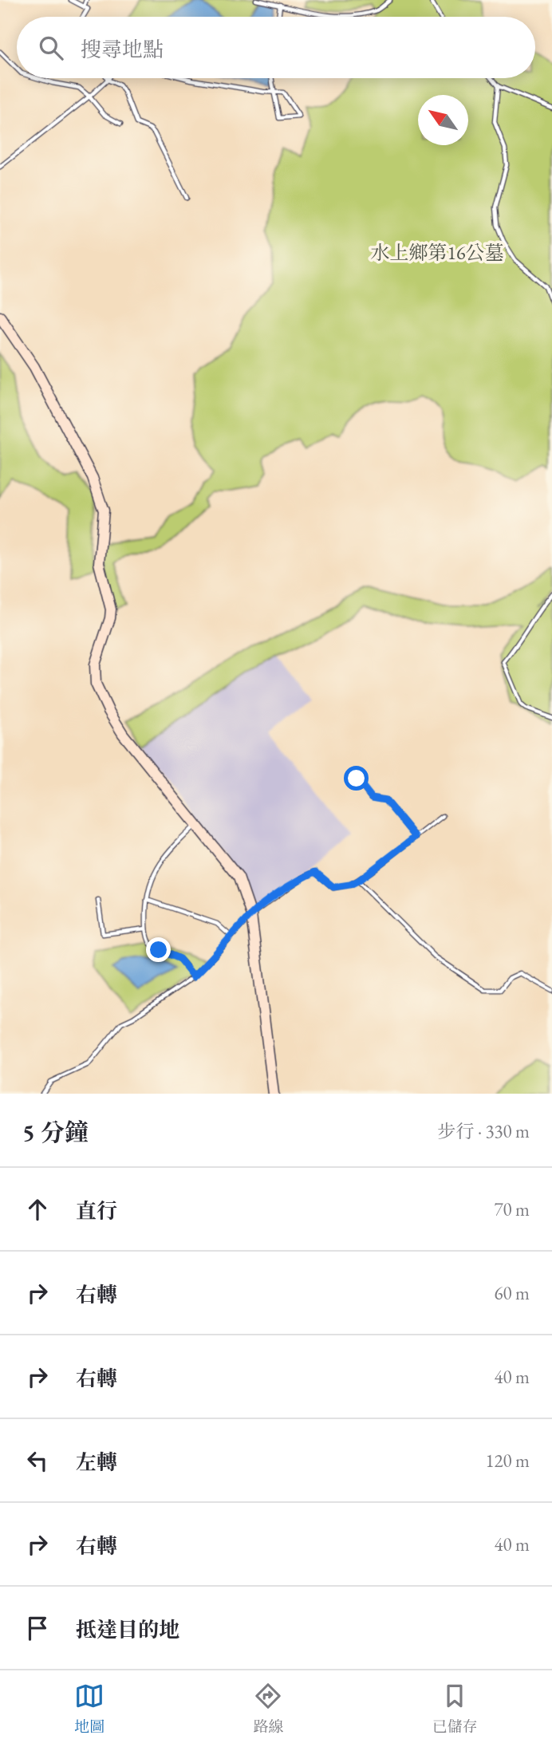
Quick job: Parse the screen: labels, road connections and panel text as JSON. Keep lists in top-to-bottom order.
{
  "parks": ["水上鄉第16公墓"],
  "north": "top left",
  "page": {
    "search": "搜尋地點",
    "heading": ["5 分鐘", "步行 · 330 m"],
    "list": [
      ["直行", "70 m"],
      ["右轉", "60 m"],
      ["右轉", "40 m"],
      ["左轉", "120 m"],
      ["右轉", "40 m"],
      "抵達目的地"
    ],
    "nav": ["地圖", "路線", "已儲存"]
  }
}
